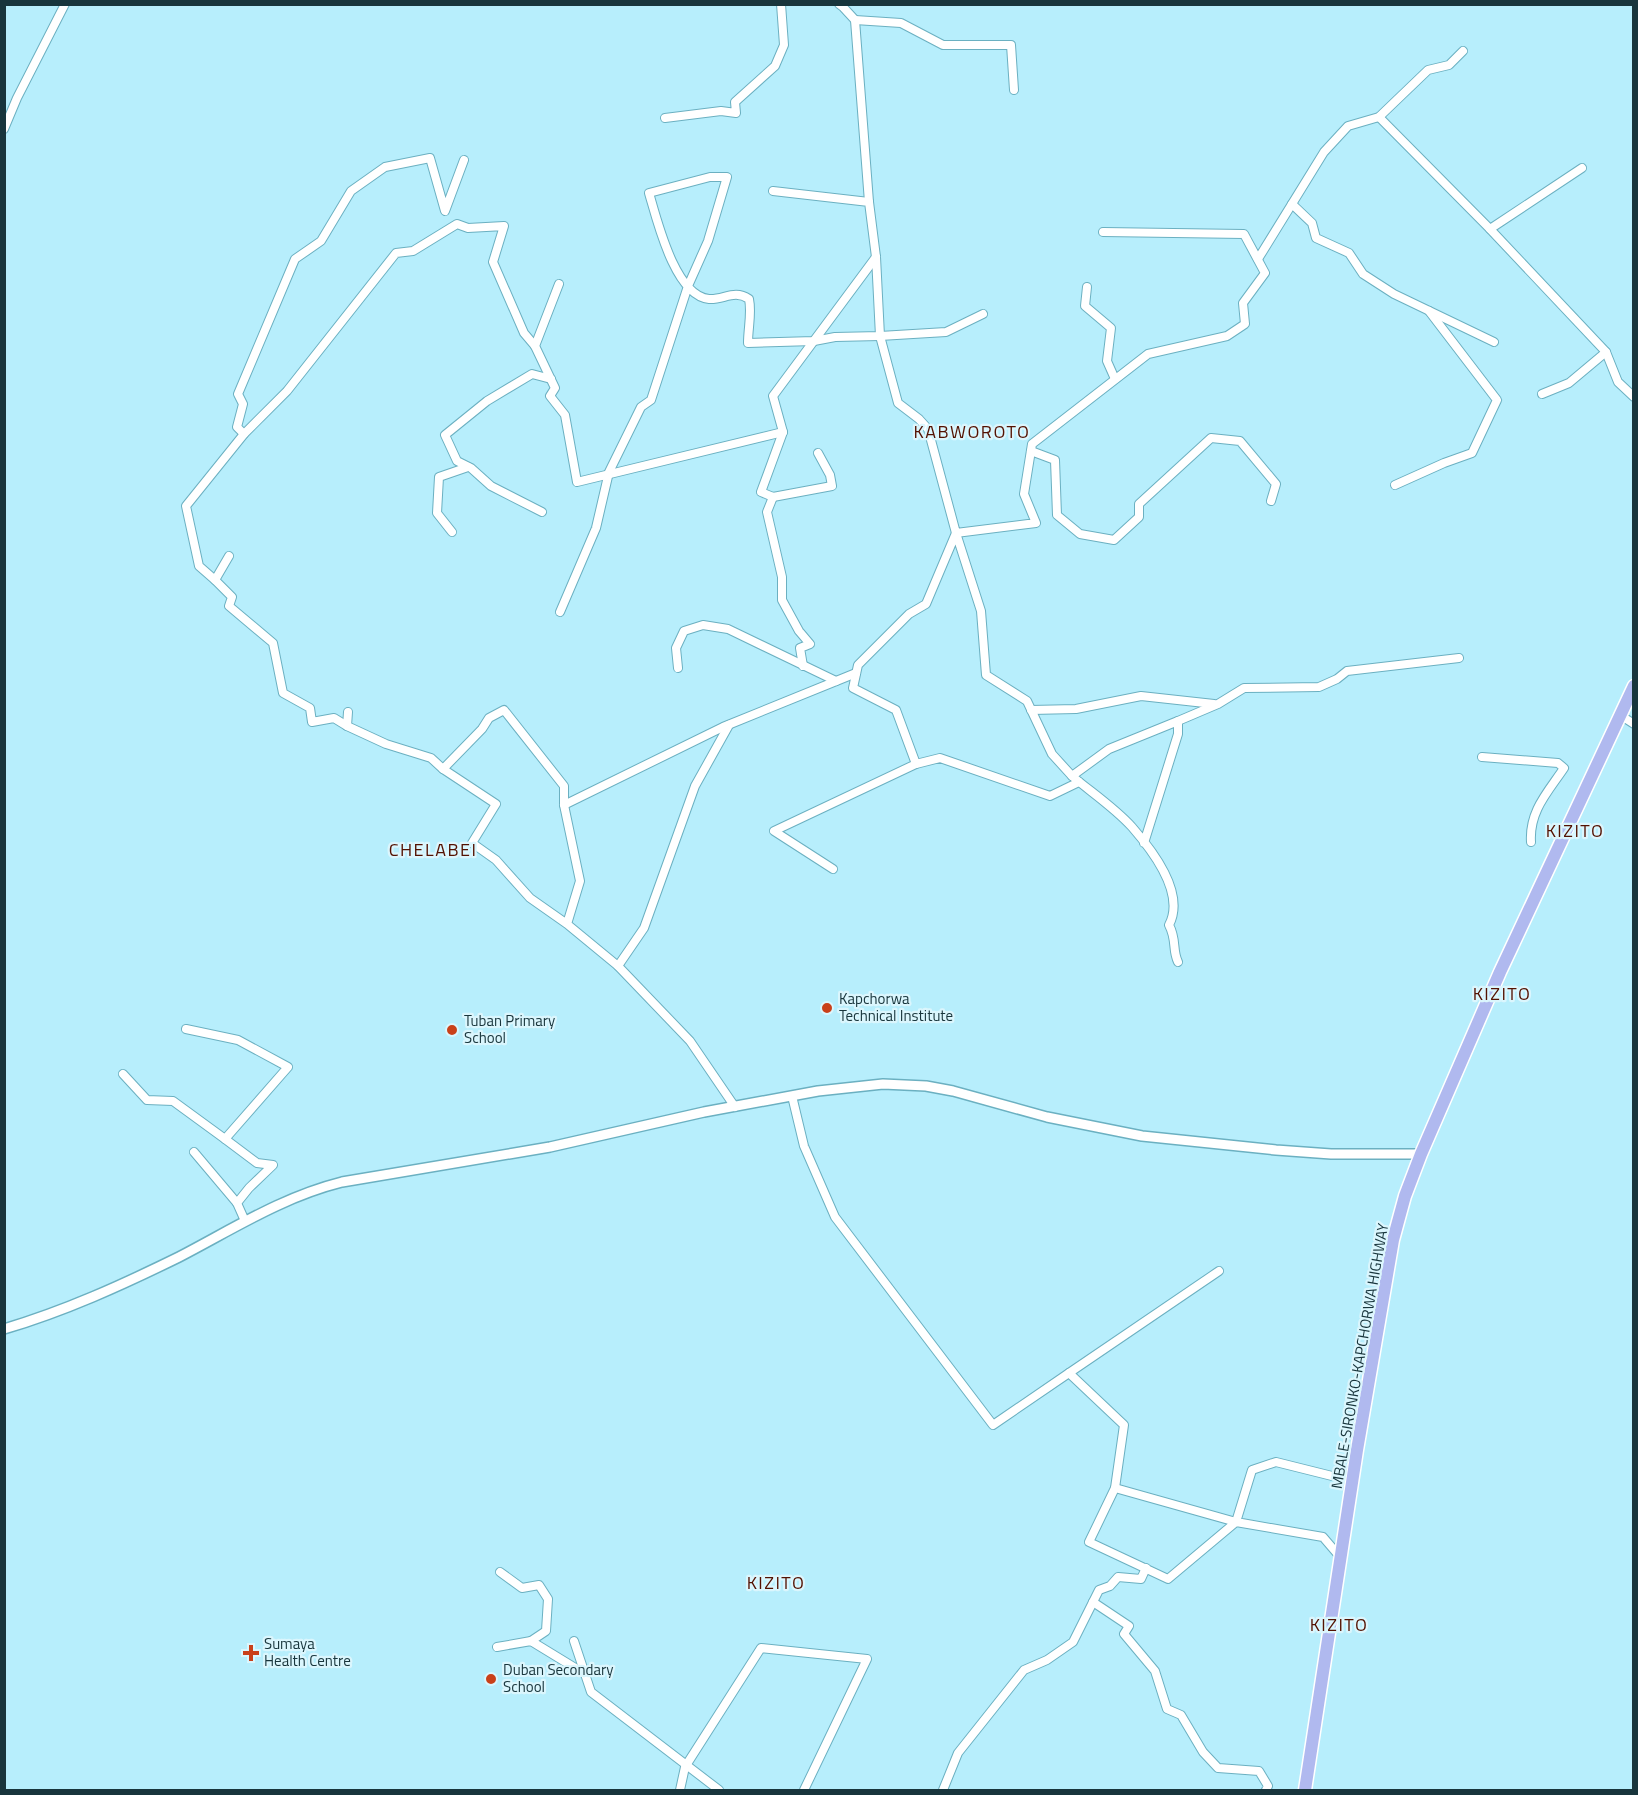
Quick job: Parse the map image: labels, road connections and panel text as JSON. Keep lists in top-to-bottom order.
{
  "streets": {
    "main road": ["MBALE-SIRONKO-KAPCHORWA HIGHWAY"]
  },
  "districts": [
    "KABWOROTO",
    "KIZITO",
    "CHELABEI",
    "KIZITO",
    "KIZITO",
    "KIZITO"
  ],
  "places": {
    "other": ["Kapchorwa Technical Institute", "Tuban Primary School", "Duban Secondary School"],
    "health": ["Sumaya Health Centre"]
  }
}
